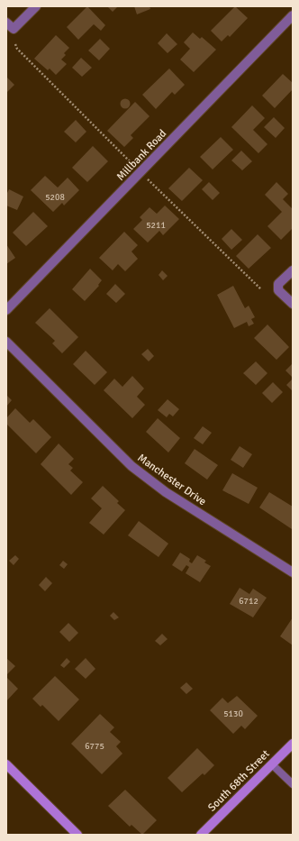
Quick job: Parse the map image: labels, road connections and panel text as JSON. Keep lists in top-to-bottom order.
{
  "streets": {
    "street": ["Millbank Road", "Manchester Drive", "South 68th Street"]
  },
  "house_numbers": [
    "5208",
    "5211",
    "6712",
    "5130",
    "6775"
  ]
}
